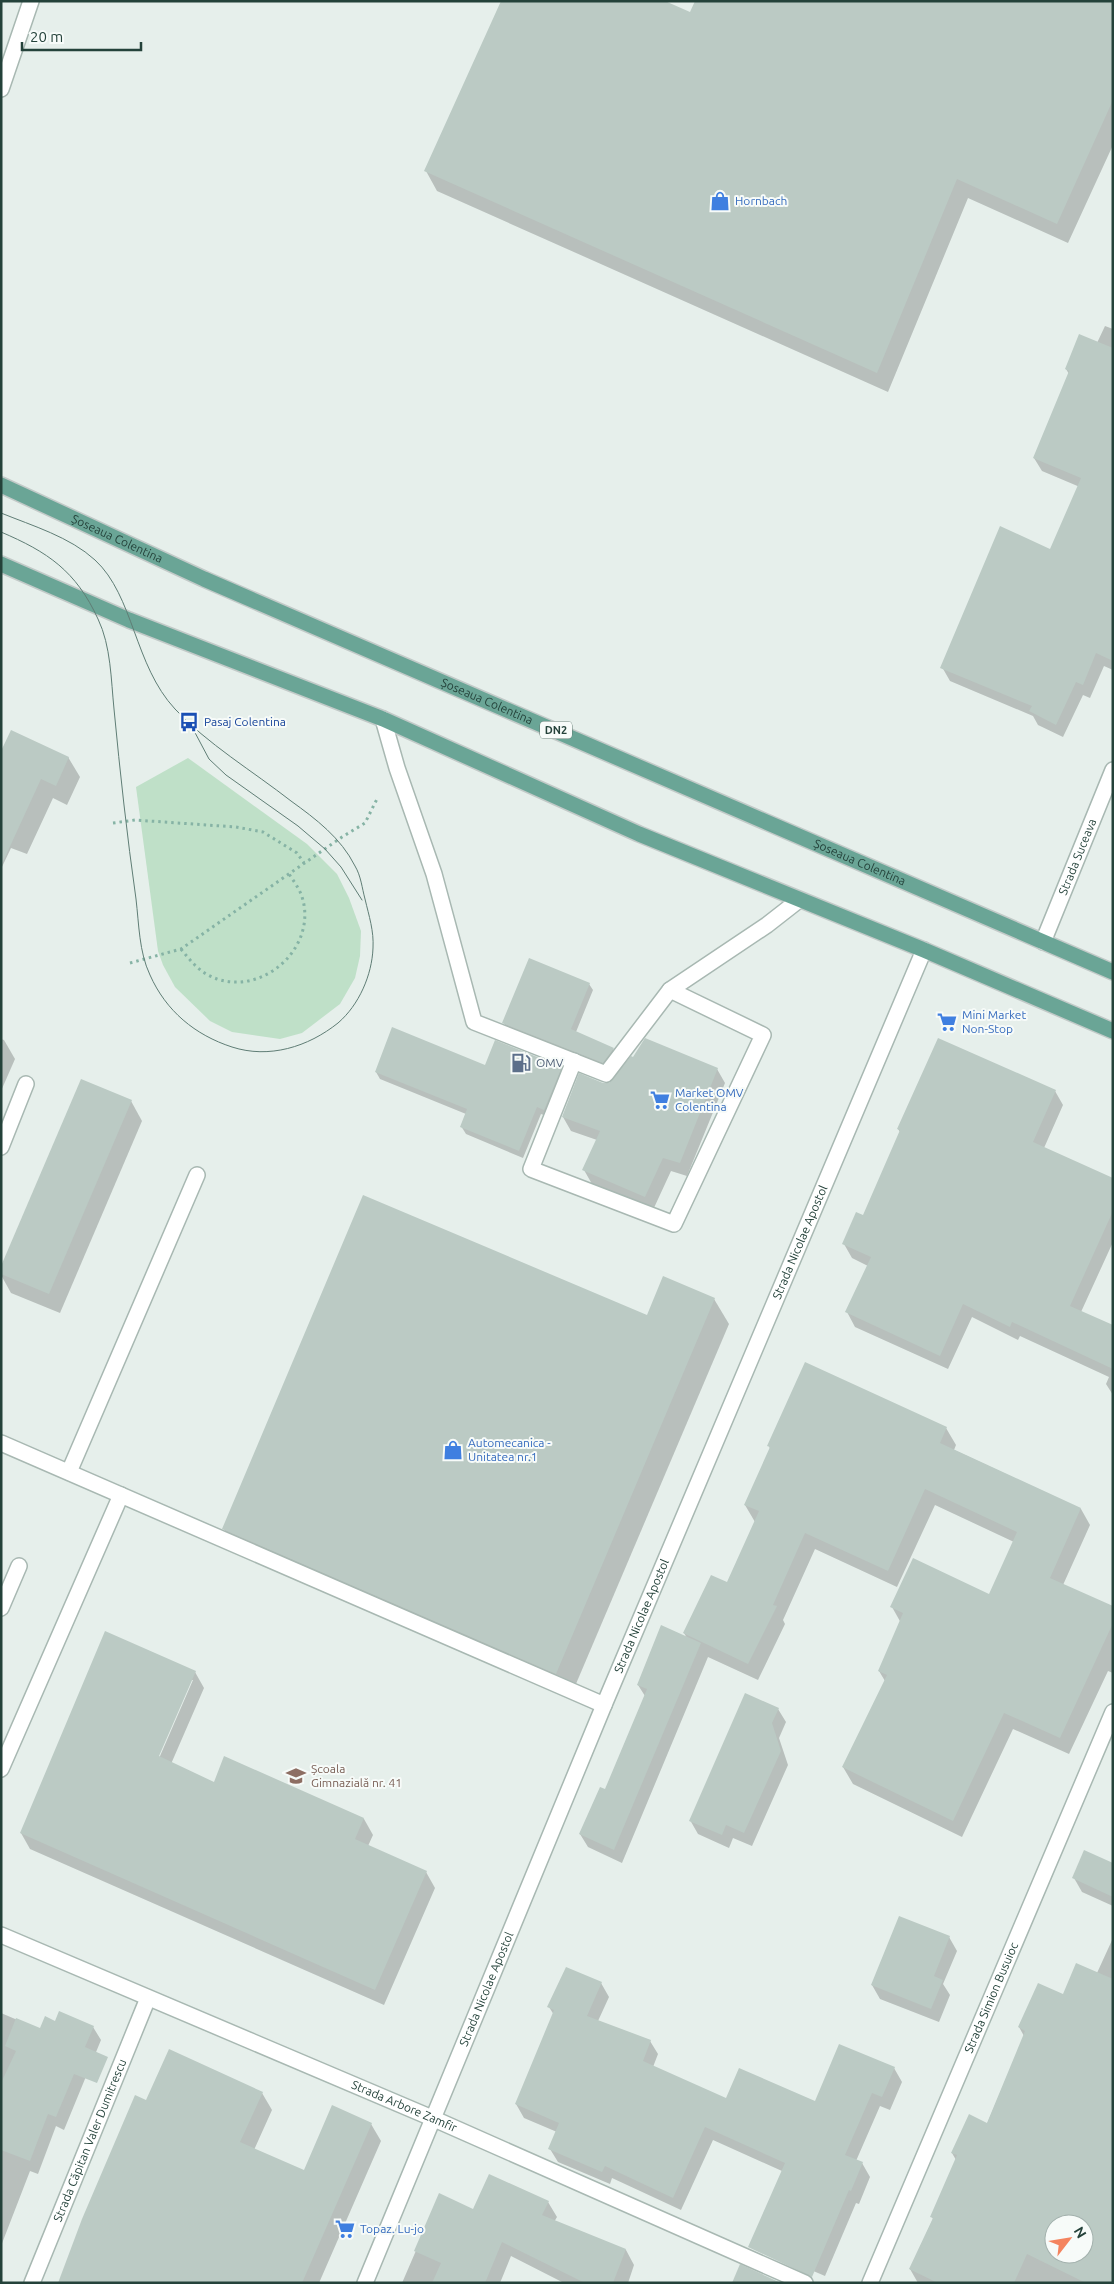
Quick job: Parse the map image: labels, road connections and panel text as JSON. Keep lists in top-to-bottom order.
{
  "streets": {
    "main road": ["Șoseaua Colentina", "DN2"],
    "street": [
      "Strada Suceava",
      "Strada Nicolae Apostol",
      "Strada Simion Busuioc",
      "Strada Arbore Zamfir",
      "Strada Căpitan Valer Dumitrescu"
    ]
  },
  "crossings": [
    ["Șoseaua Colentina", "Strada Suceava"],
    ["Strada Nicolae Apostol", "Strada Arbore Zamfir"],
    ["Strada Arbore Zamfir", "Strada Căpitan Valer Dumitrescu"]
  ],
  "places": {
    "shop": ["Hornbach", "Automecanica - Unitatea nr.1"],
    "bus stop": ["Pasaj Colentina"],
    "supermarket": ["Mini Market Non-Stop", "Market OMV Colentina", "Topaz. Lu-jo"],
    "fuel station": ["OMV"],
    "school or university": ["Școala Gimnazială nr. 41"]
  },
  "scale_bar": "20 m",
  "north": "top right"
}
